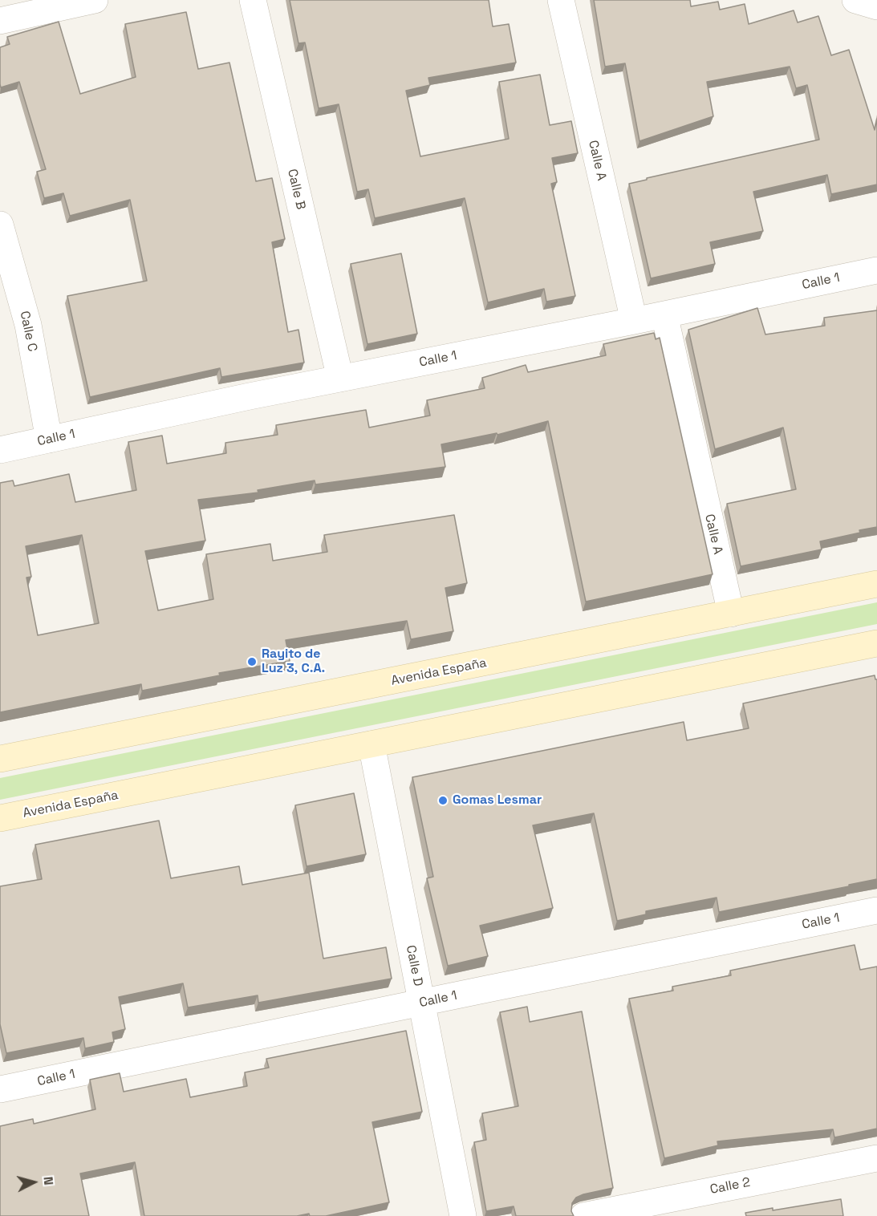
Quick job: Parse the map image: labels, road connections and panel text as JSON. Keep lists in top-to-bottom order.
{
  "streets": {
    "main road": ["Avenida España"],
    "street": [
      "Calle A",
      "Calle B",
      "Calle 1",
      "Calle C",
      "Calle D",
      "Calle 2"
    ]
  },
  "crossings": [
    ["Calle A", "Calle 1"],
    ["Calle A", "Avenida España"],
    ["Calle B", "Calle 1"],
    ["Calle 1", "Calle C"],
    ["Calle 1", "Calle D"],
    ["Avenida España", "Calle D"]
  ],
  "places": ["Rayito de Luz 3, C.A.", "Gomas Lesmar"],
  "north": "right"
}
